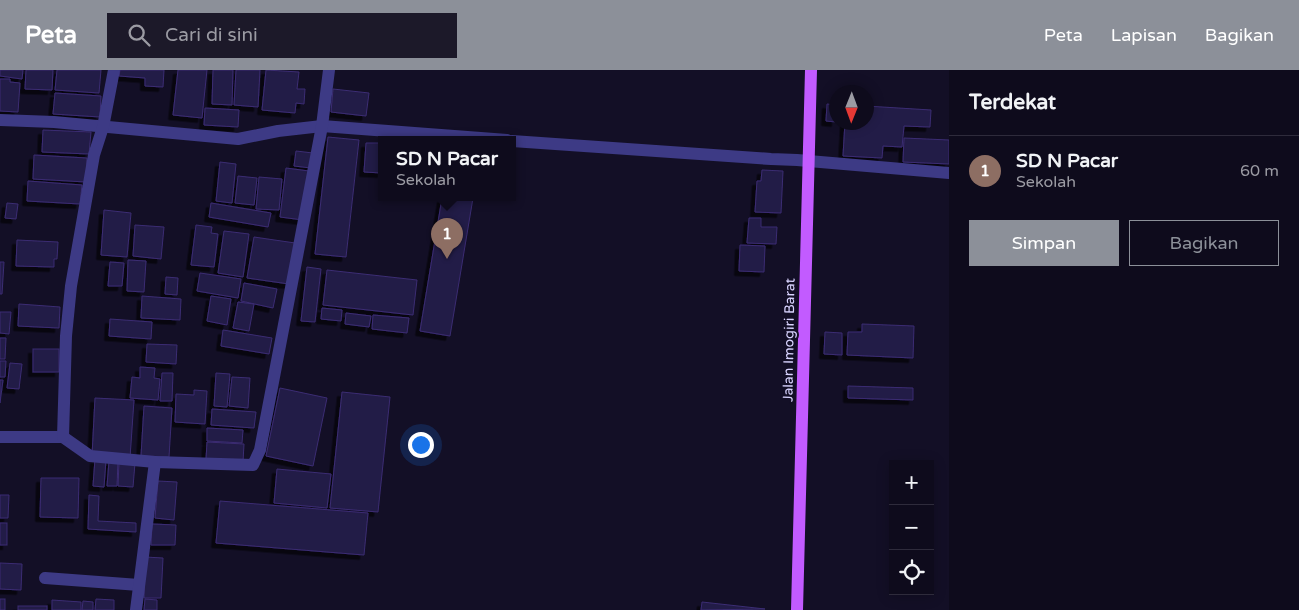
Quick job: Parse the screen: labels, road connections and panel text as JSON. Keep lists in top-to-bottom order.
{
  "streets": {
    "main road": ["Jalan Imogiri Barat"]
  },
  "north": "bottom",
  "page": {
    "header": "Peta",
    "search": "Cari di sini",
    "nav": ["Peta", "Lapisan", "Bagikan"],
    "heading": "Terdekat",
    "list": [
      {
        "mark": "1",
        "name": "SD N Pacar",
        "note": "Sekolah",
        "value": "60 m"
      }
    ],
    "popup": ["SD N Pacar", "Sekolah"],
    "buttons": ["Simpan", "Bagikan"],
    "pins": "1",
    "map_buttons": ["+", "−"]
  }
}
